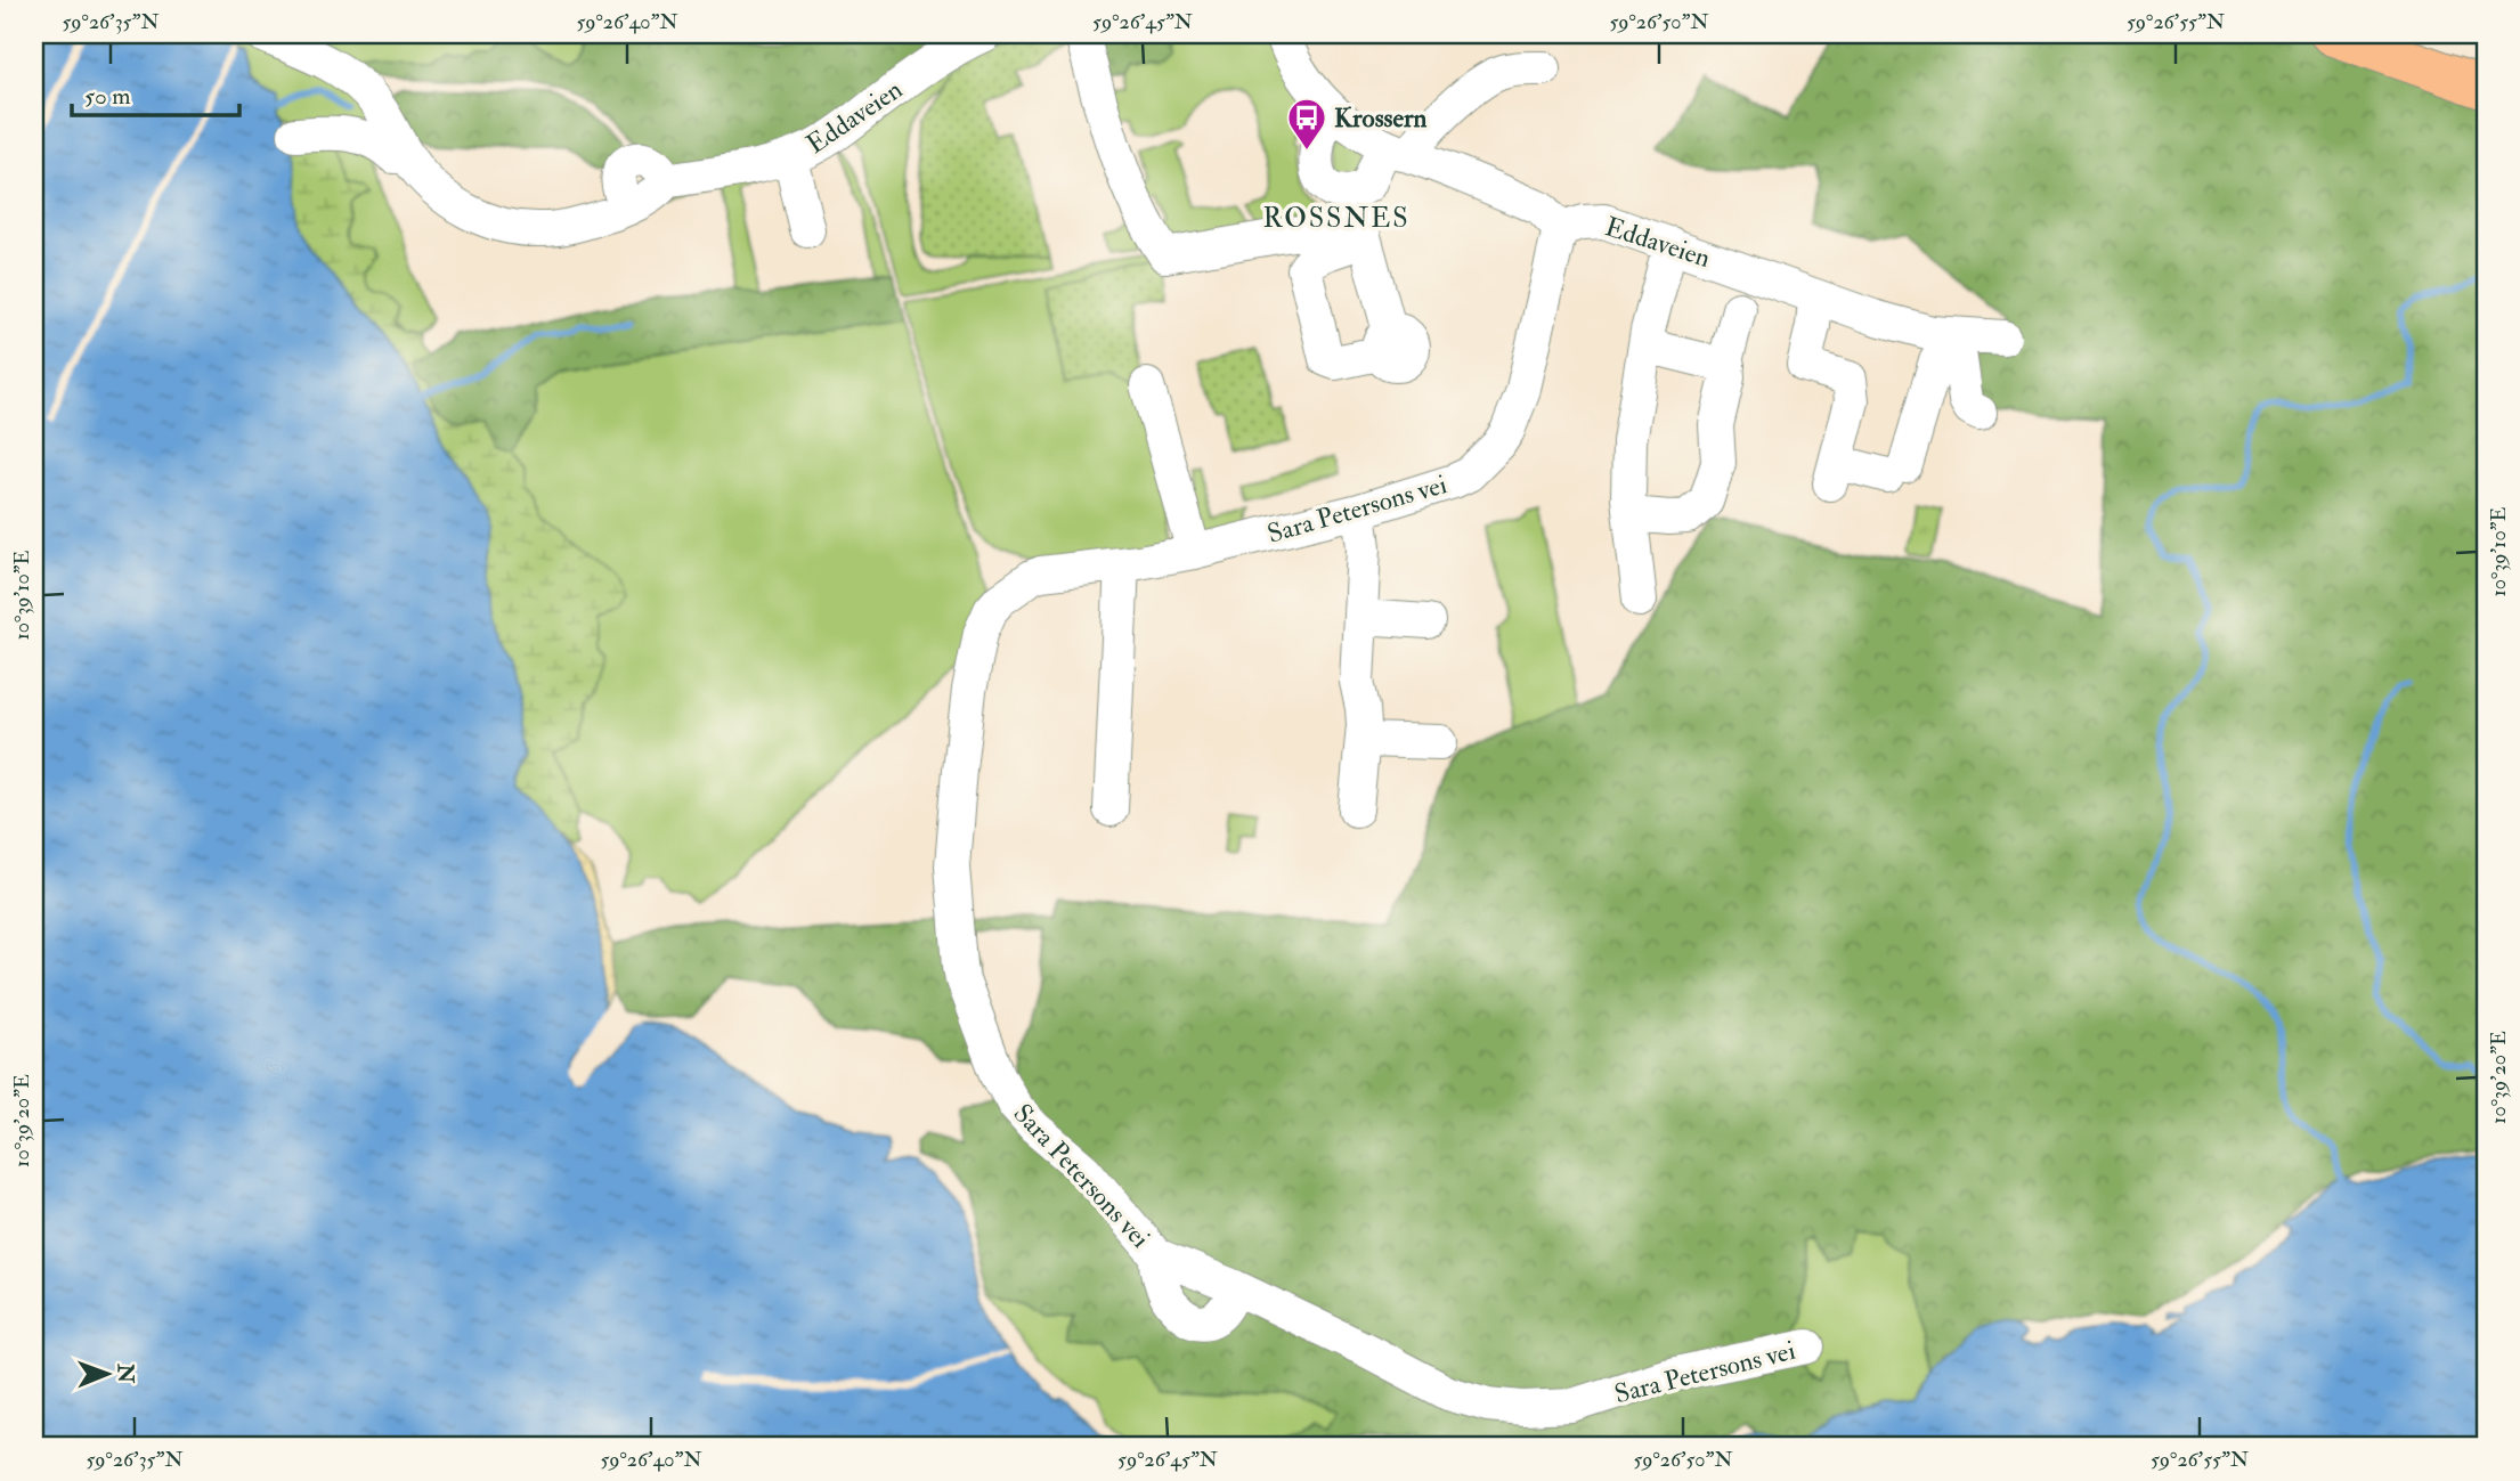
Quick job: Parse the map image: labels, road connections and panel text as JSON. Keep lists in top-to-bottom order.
{
  "streets": {
    "street": ["Eddaveien", "Sara Petersons vei"]
  },
  "crossings": [
    ["Eddaveien", "Sara Petersons vei"]
  ],
  "districts": ["ROSSNES"],
  "places": {
    "bus stop": ["Krossern"]
  },
  "scale_bar": "50 m",
  "north": "right",
  "coordinates": [
    "59°26'35\"N",
    "59°26'40\"N",
    "59°26'45\"N",
    "59°26'50\"N",
    "59°26'55\"N",
    "10°39'10\"E",
    "10°39'20\"E"
  ]
}
